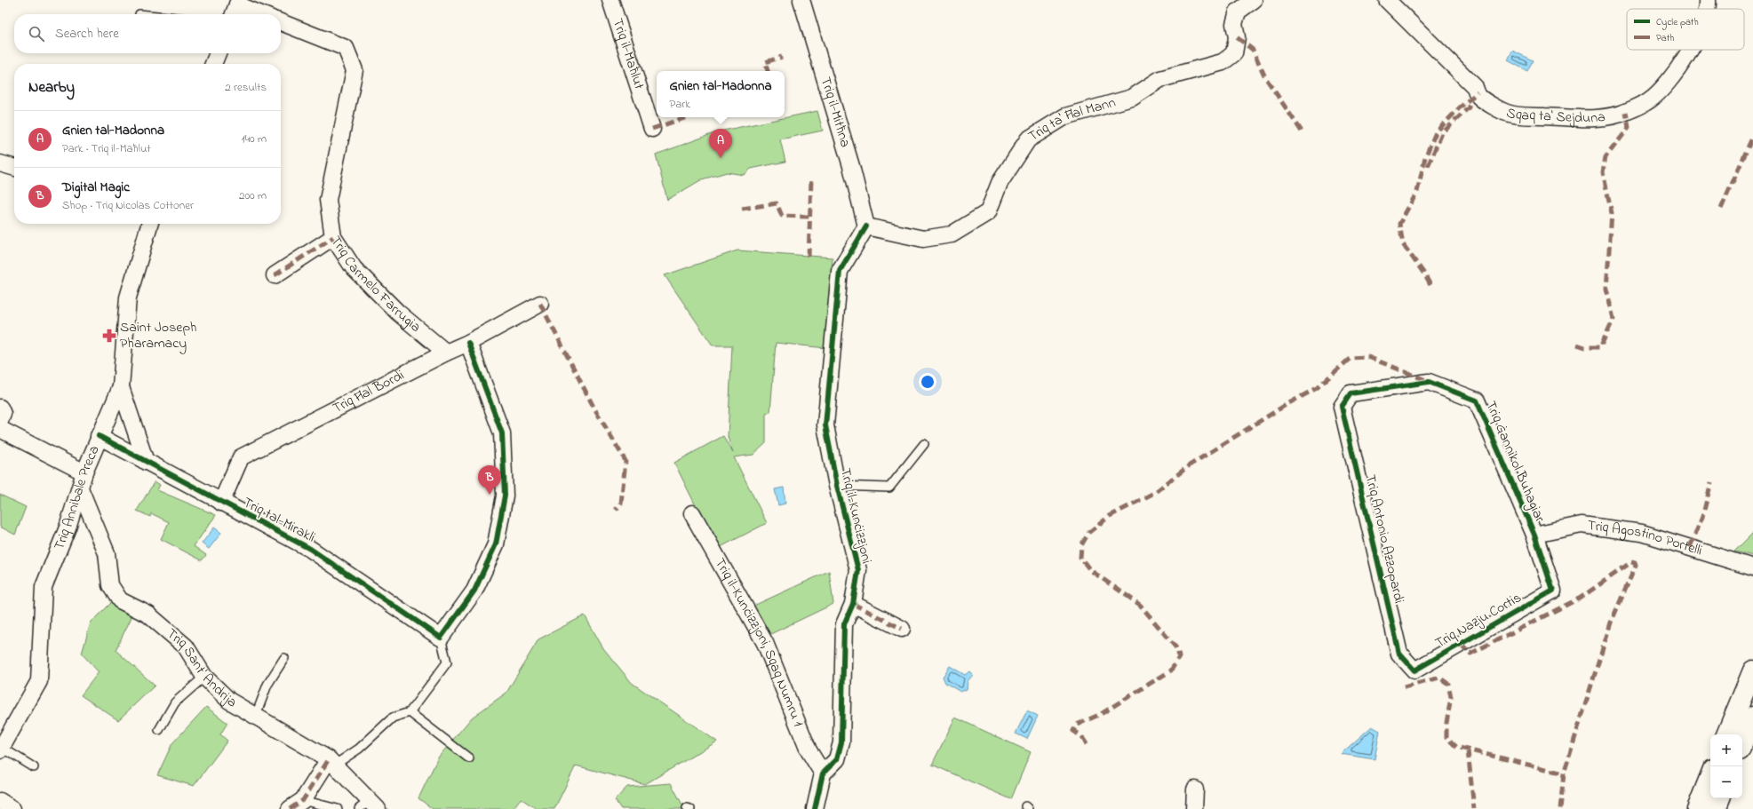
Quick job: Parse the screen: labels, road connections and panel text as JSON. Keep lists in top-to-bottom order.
{
  "streets": {
    "street": [
      "Triq il-Maħlut",
      "Sqaq ta' Sejduna",
      "Triq il-Mitħna",
      "Triq ta' Ħal Mann",
      "Triq Carmelo Farrugia",
      "Triq Ħal Bordi",
      "Triq Ġannikol Buhagiar",
      "Triq Annibale Preca",
      "Triq il-Kunċizzjoni",
      "Triq tal-Mirakli",
      "Triq Antonio Azzopardi",
      "Triq Agostino Portelli",
      "Triq Nazju Cortis",
      "Triq il-Kunċizzjoni, Sqaq Numru 1",
      "Triq Sant' Andrija"
    ]
  },
  "crossings": [
    ["Triq il-Mitħna", "Triq ta' Ħal Mann"],
    ["Triq il-Mitħna", "Triq il-Kunċizzjoni"],
    ["Triq ta' Ħal Mann", "Triq il-Kunċizzjoni"],
    ["Triq Carmelo Farrugia", "Triq Ħal Bordi"],
    ["Triq Ħal Bordi", "Triq tal-Mirakli"],
    ["Triq Ġannikol Buhagiar", "Triq Antonio Azzopardi"],
    ["Triq Ġannikol Buhagiar", "Triq Agostino Portelli"],
    ["Triq Ġannikol Buhagiar", "Triq Nazju Cortis"],
    ["Triq Annibale Preca", "Triq tal-Mirakli"],
    ["Triq Annibale Preca", "Triq Sant' Andrija"],
    ["Triq il-Kunċizzjoni", "Triq il-Kunċizzjoni, Sqaq Numru 1"],
    ["Triq Antonio Azzopardi", "Triq Nazju Cortis"]
  ],
  "places": {
    "pharmacy": ["Saint Joseph Pharamacy"]
  },
  "legend": ["Cycle path", "Path"],
  "page": {
    "search": "Search here",
    "heading": ["Nearby", "2 results"],
    "popup": ["Gnien tal-Madonna", "Park"],
    "list": [
      {
        "mark": "A",
        "name": "Gnien tal-Madonna",
        "note": "Park · Triq il-Maħlut",
        "value": "140 m"
      },
      {
        "mark": "B",
        "name": "Digital Magic",
        "note": "Shop · Triq Nicolas Cottoner",
        "value": "200 m"
      }
    ],
    "pins": ["A", "B"],
    "map_buttons": ["+", "−"]
  }
}
